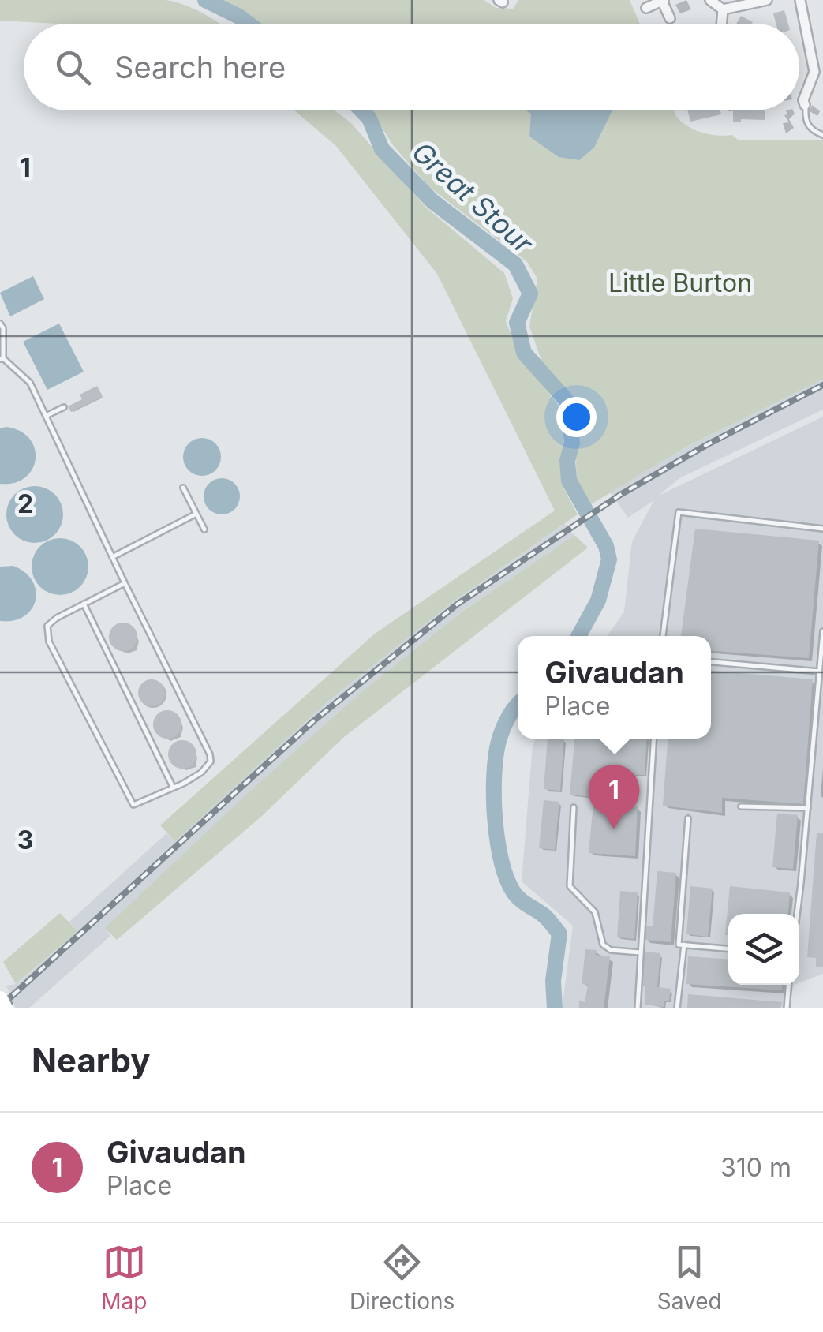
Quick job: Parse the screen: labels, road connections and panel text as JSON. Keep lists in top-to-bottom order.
{
  "water": ["Great Stour"],
  "parks": ["Little Burton"],
  "page": {
    "search": "Search here",
    "popup": ["Givaudan", "Place"],
    "pins": "1",
    "heading": "Nearby",
    "list": [
      {
        "mark": "1",
        "name": "Givaudan",
        "note": "Place",
        "value": "310 m"
      }
    ],
    "nav": ["Map", "Directions", "Saved"]
  },
  "grid": {
    "rows": ["1", "2", "3"]
  }
}
